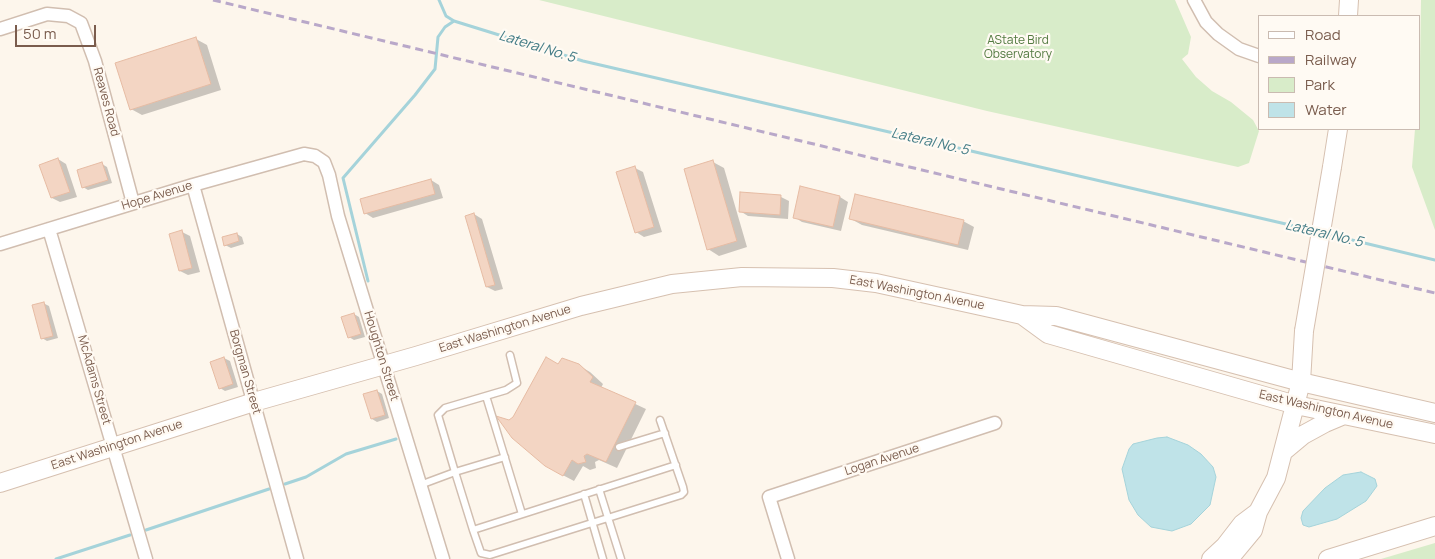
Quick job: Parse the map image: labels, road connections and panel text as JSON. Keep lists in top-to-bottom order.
{
  "streets": {
    "street": [
      "Reaves Road",
      "Hope Avenue",
      "East Washington Avenue",
      "Houghton Street",
      "Borgman Street",
      "McAdams Street",
      "Logan Avenue"
    ]
  },
  "crossings": [
    ["Reaves Road", "Hope Avenue"],
    ["Hope Avenue", "Houghton Street"],
    ["Hope Avenue", "Borgman Street"],
    ["Hope Avenue", "McAdams Street"],
    ["East Washington Avenue", "Houghton Street"],
    ["East Washington Avenue", "Borgman Street"],
    ["East Washington Avenue", "McAdams Street"]
  ],
  "water": ["Lateral No. 5"],
  "parks": ["AState Bird Observatory"],
  "legend": [
    "Road",
    "Railway",
    "Park",
    "Water"
  ],
  "scale_bar": "50 m"
}
